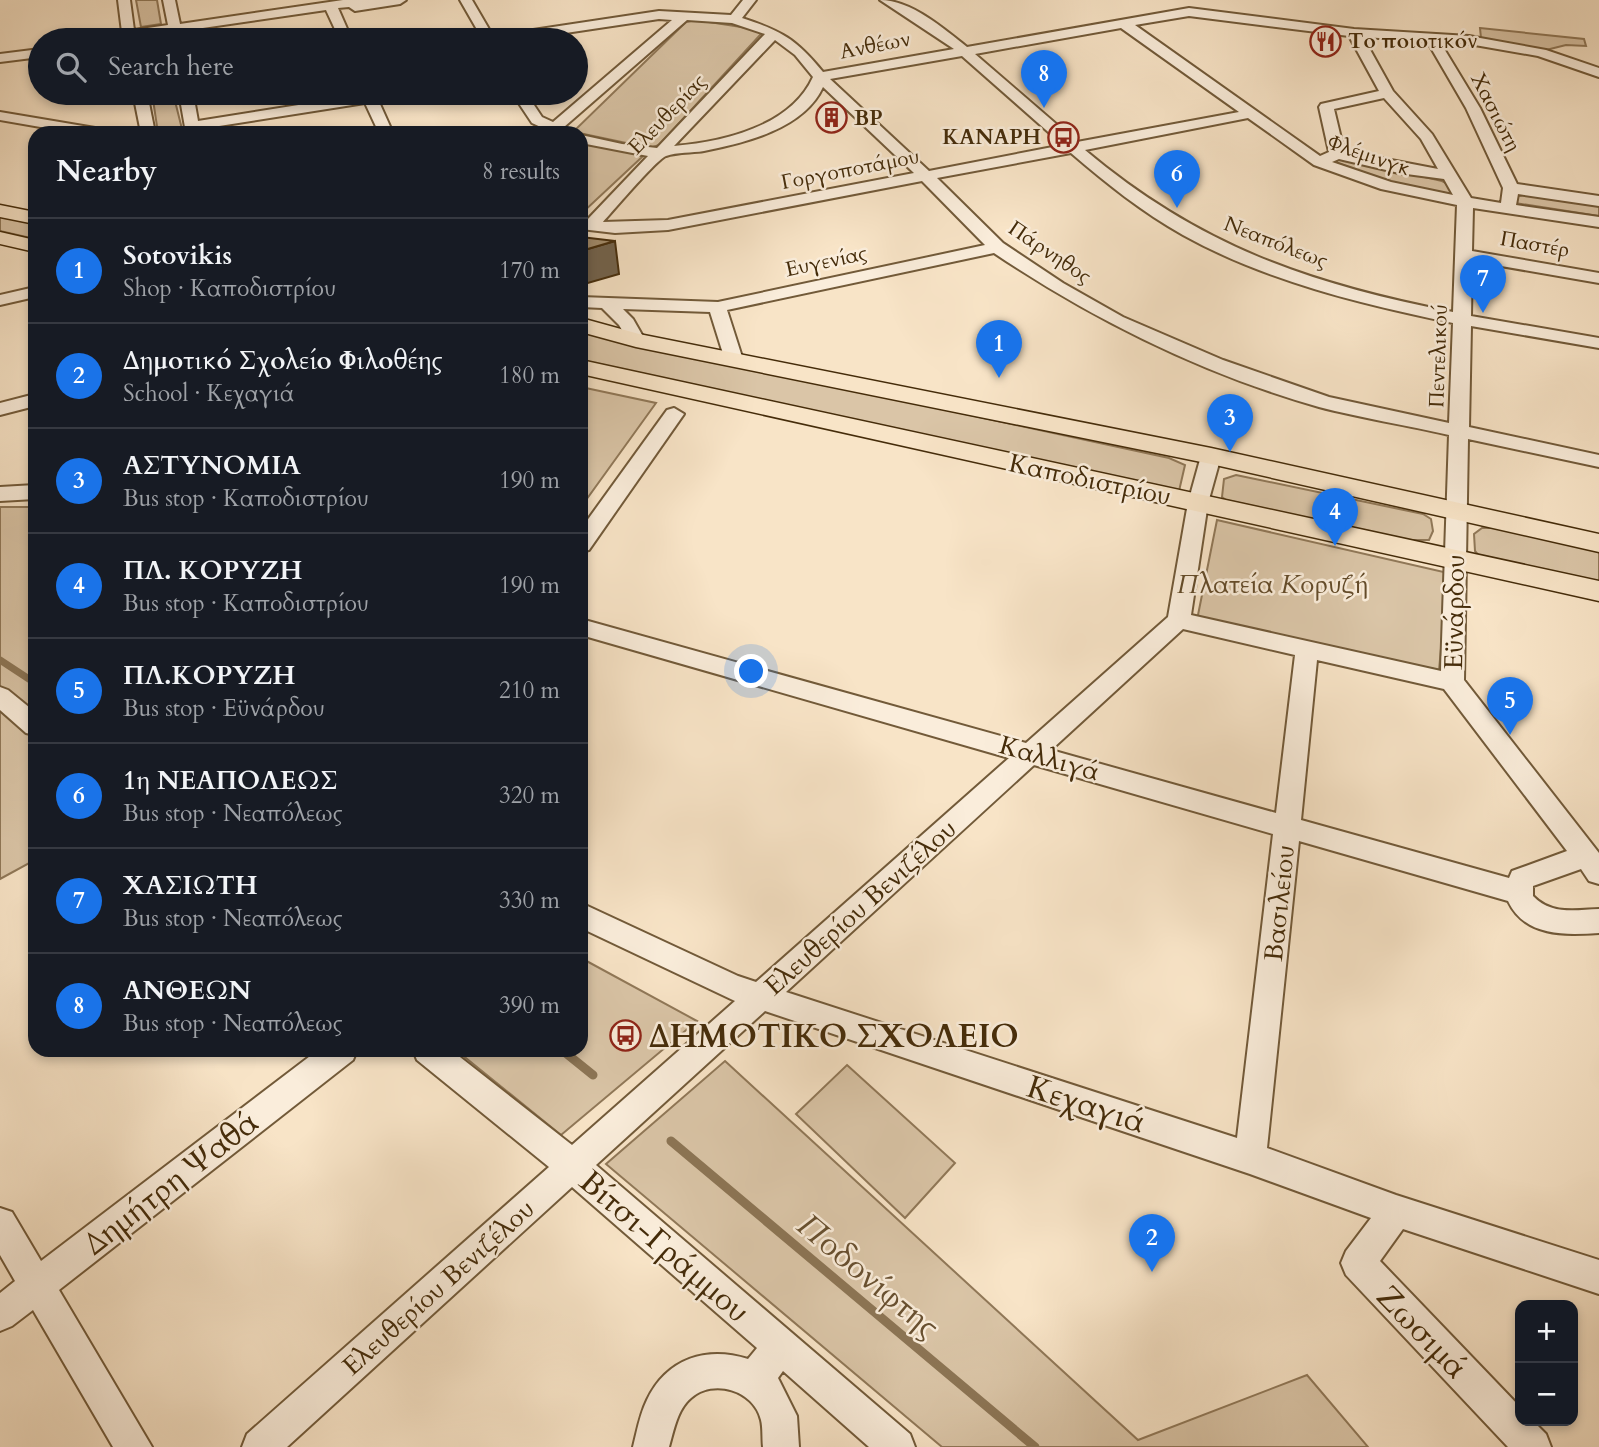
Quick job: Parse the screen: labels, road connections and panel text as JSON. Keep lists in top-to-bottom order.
{
  "streets": {
    "main road": ["Καποδιστρίου"],
    "street": [
      "Ανθέων",
      "Χασιώτη",
      "Ελευθερίας",
      "Φλέμινγκ",
      "Γοργοποτάμου",
      "Νεαπόλεως",
      "Παστέρ",
      "Πάρνηθος",
      "Ευγενίας",
      "Πεντελικού",
      "Εϋνάρδου",
      "Καλλιγά",
      "Βασιλείου",
      "Ελευθερίου Βενιζέλου",
      "Κεχαγιά",
      "Δημήτρη Ψαθά",
      "Βίτσι-Γράμμου",
      "Ζωσιμά"
    ]
  },
  "crossings": [
    ["Ανθέων", "Χασιώτη"],
    ["Ανθέων", "Ελευθερίας"],
    ["Ανθέων", "Φλέμινγκ"],
    ["Ανθέων", "Νεαπόλεως"],
    ["Ανθέων", "Πάρνηθος"],
    ["Χασιώτη", "Φλέμινγκ"],
    ["Ελευθερίας", "Πάρνηθος"],
    ["Φλέμινγκ", "Γοργοποτάμου"],
    ["Φλέμινγκ", "Πεντελικού"],
    ["Γοργοποτάμου", "Νεαπόλεως"],
    ["Γοργοποτάμου", "Πάρνηθος"],
    ["Νεαπόλεως", "Πεντελικού"],
    ["Παστέρ", "Πεντελικού"],
    ["Πάρνηθος", "Ευγενίας"],
    ["Πάρνηθος", "Πεντελικού"],
    ["Πεντελικού", "Καποδιστρίου"],
    ["Πεντελικού", "Εϋνάρδου"],
    ["Καποδιστρίου", "Εϋνάρδου"],
    ["Καλλιγά", "Βασιλείου"],
    ["Καλλιγά", "Ελευθερίου Βενιζέλου"],
    ["Βασιλείου", "Κεχαγιά"],
    ["Ελευθερίου Βενιζέλου", "Κεχαγιά"],
    ["Ελευθερίου Βενιζέλου", "Βίτσι-Γράμμου"],
    ["Κεχαγιά", "Ζωσιμά"]
  ],
  "water": ["Ποδονίφτης"],
  "parks": ["Πλατεία Κορυζή"],
  "places": {
    "restaurant": ["Το ποιοτικόν"],
    "building": ["BP"],
    "bus stop": ["ΚΑΝΑΡΗ", "ΔΗΜΟΤΙΚΟ ΣΧΟΛΕΙΟ"]
  },
  "page": {
    "search": "Search here",
    "pins": [
      "8",
      "6",
      "7",
      "1",
      "3",
      "4",
      "5",
      "2"
    ],
    "heading": ["Nearby", "8 results"],
    "list": [
      {
        "mark": "1",
        "name": "Sotovikis",
        "note": "Shop · Καποδιστρίου",
        "value": "170 m"
      },
      {
        "mark": "2",
        "name": "Δημοτικό Σχολείο Φιλοθέης",
        "note": "School · Κεχαγιά",
        "value": "180 m"
      },
      {
        "mark": "3",
        "name": "ΑΣΤΥΝΟΜΙΑ",
        "note": "Bus stop · Καποδιστρίου",
        "value": "190 m"
      },
      {
        "mark": "4",
        "name": "ΠΛ. ΚΟΡΥΖΗ",
        "note": "Bus stop · Καποδιστρίου",
        "value": "190 m"
      },
      {
        "mark": "5",
        "name": "ΠΛ.ΚΟΡΥΖΗ",
        "note": "Bus stop · Εϋνάρδου",
        "value": "210 m"
      },
      {
        "mark": "6",
        "name": "1η ΝΕΑΠΟΛΕΩΣ",
        "note": "Bus stop · Νεαπόλεως",
        "value": "320 m"
      },
      {
        "mark": "7",
        "name": "ΧΑΣΙΩΤΗ",
        "note": "Bus stop · Νεαπόλεως",
        "value": "330 m"
      },
      {
        "mark": "8",
        "name": "ΑΝΘΕΩΝ",
        "note": "Bus stop · Νεαπόλεως",
        "value": "390 m"
      }
    ],
    "map_buttons": ["+", "−"]
  }
}
